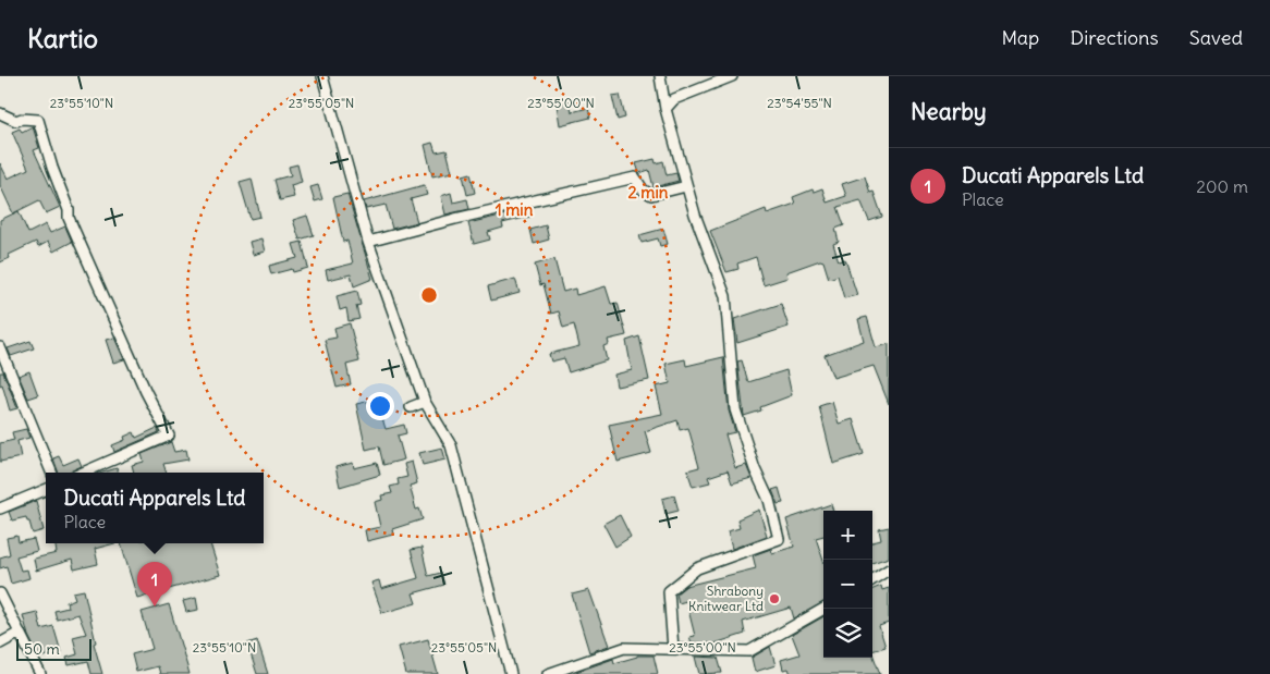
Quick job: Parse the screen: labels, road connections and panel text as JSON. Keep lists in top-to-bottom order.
{
  "places": ["Shrabony Knitwear Ltd"],
  "scale_bar": "50 m",
  "page": {
    "header": "Kartio",
    "nav": ["Map", "Directions", "Saved"],
    "heading": "Nearby",
    "list": [
      {
        "mark": "1",
        "name": "Ducati Apparels Ltd",
        "note": "Place",
        "value": "200 m"
      }
    ],
    "popup": ["Ducati Apparels Ltd", "Place"],
    "map_buttons": ["+", "−"],
    "pins": "1",
    "scale": "50 m"
  },
  "coordinates": [
    "23°54'55\"N",
    "23°55'10\"N",
    "23°55'05\"N",
    "23°55'00\"N"
  ],
  "rings": ["2 min", "1 min"]
}
